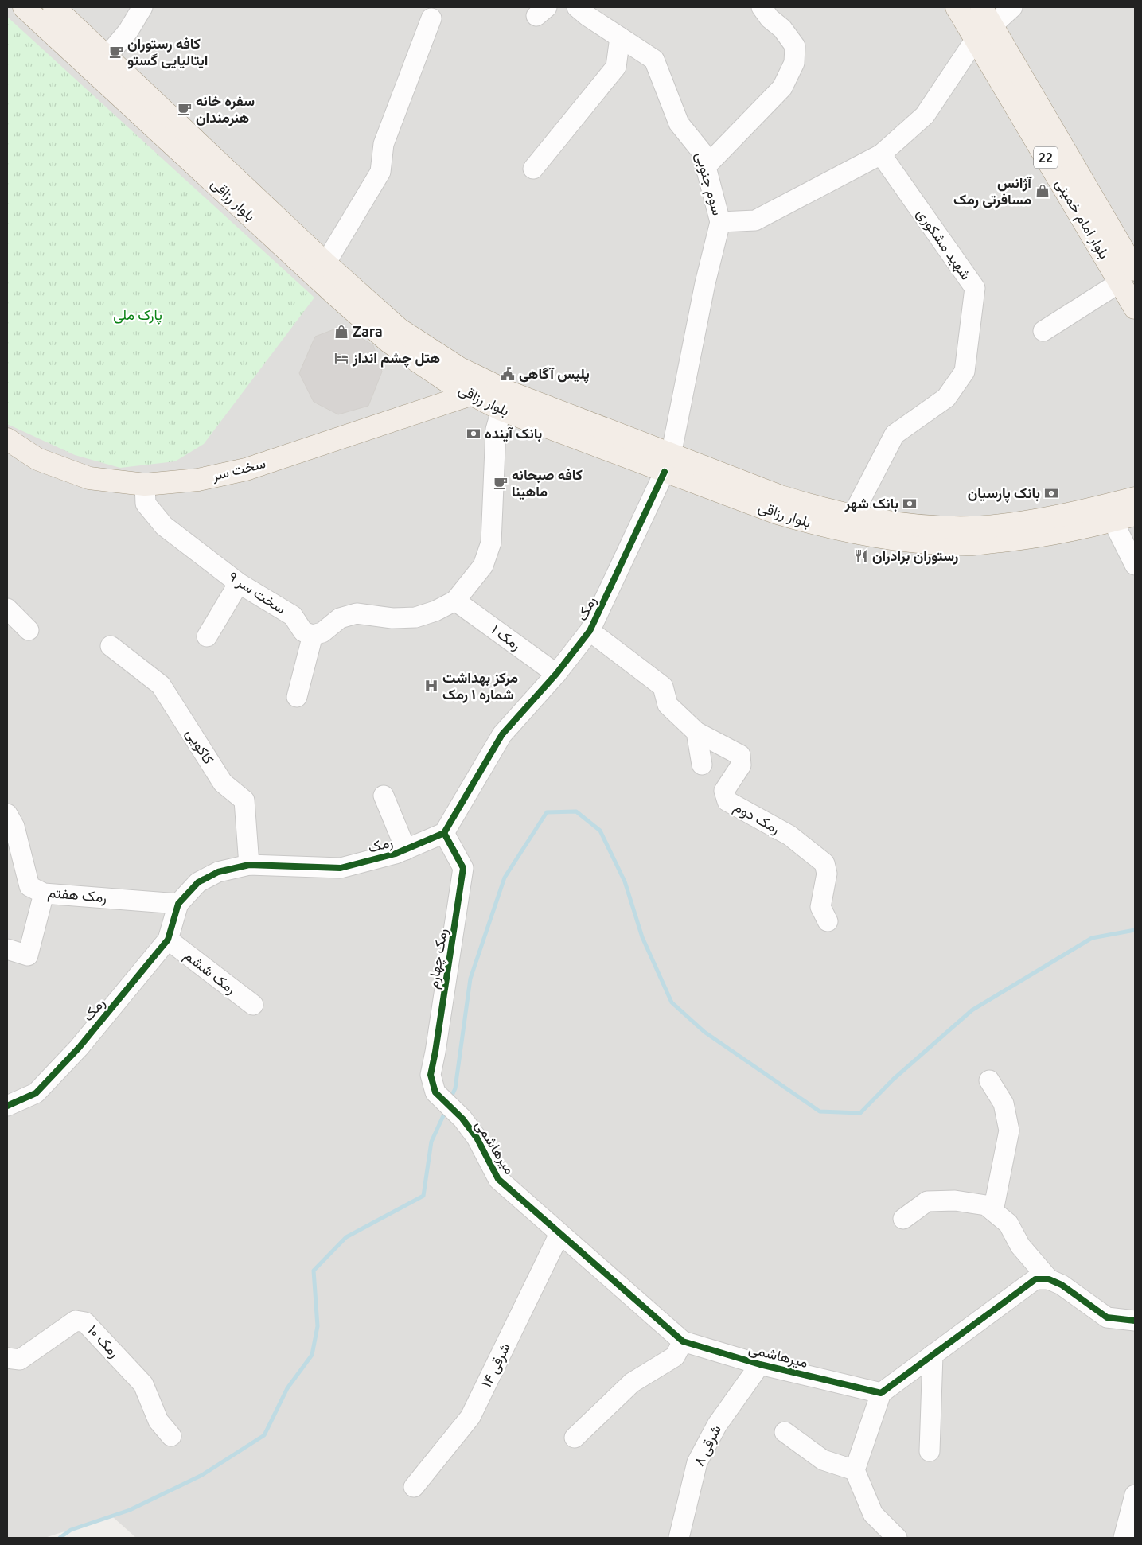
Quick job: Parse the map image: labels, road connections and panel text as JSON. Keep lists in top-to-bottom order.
{
  "streets": {
    "main road": [
      "22",
      "بلوار رزاقی",
      "بلوار امام خمینی",
      "سخت سر"
    ],
    "street": [
      "سوم جنوبی",
      "شهید مشکوری",
      "سخت سر ۹",
      "رمک",
      "رمک ۱",
      "کاکویی",
      "رمک دوم",
      "رمک هفتم",
      "رمک چهارم",
      "رمک ششم",
      "میرهاشمی",
      "رمک ۱۰",
      "شرقی ۱۴",
      "شرقی ۸"
    ]
  },
  "crossings": [
    ["بلوار رزاقی", "شهید مشکوری"],
    ["بلوار رزاقی", "سخت سر"],
    ["بلوار رزاقی", "رمک"],
    ["سخت سر", "سخت سر ۹"],
    ["رمک", "رمک ۱"],
    ["رمک", "کاکویی"],
    ["رمک", "رمک دوم"],
    ["رمک", "رمک هفتم"],
    ["رمک", "رمک چهارم"],
    ["رمک", "رمک ششم"],
    ["رمک چهارم", "میرهاشمی"],
    ["میرهاشمی", "شرقی ۱۴"],
    ["میرهاشمی", "شرقی ۸"]
  ],
  "parks": ["پارک ملی"],
  "places": {
    "cafe": ["کافه رستوران ایتالیایی گستو", "سفره خانه هنرمندان", "کافه صبحانه ماهینا"],
    "shop": ["آژانس مسافرتی رمک", "Zara"],
    "hotel": ["هتل چشم انداز"],
    "public building": ["پلیس آگاهی"],
    "bank": ["بانک آینده", "بانک پارسیان", "بانک شهر"],
    "restaurant": ["رستوران برادران"],
    "hospital": ["مرکز بهداشت شماره ۱ رمک"]
  }
}
